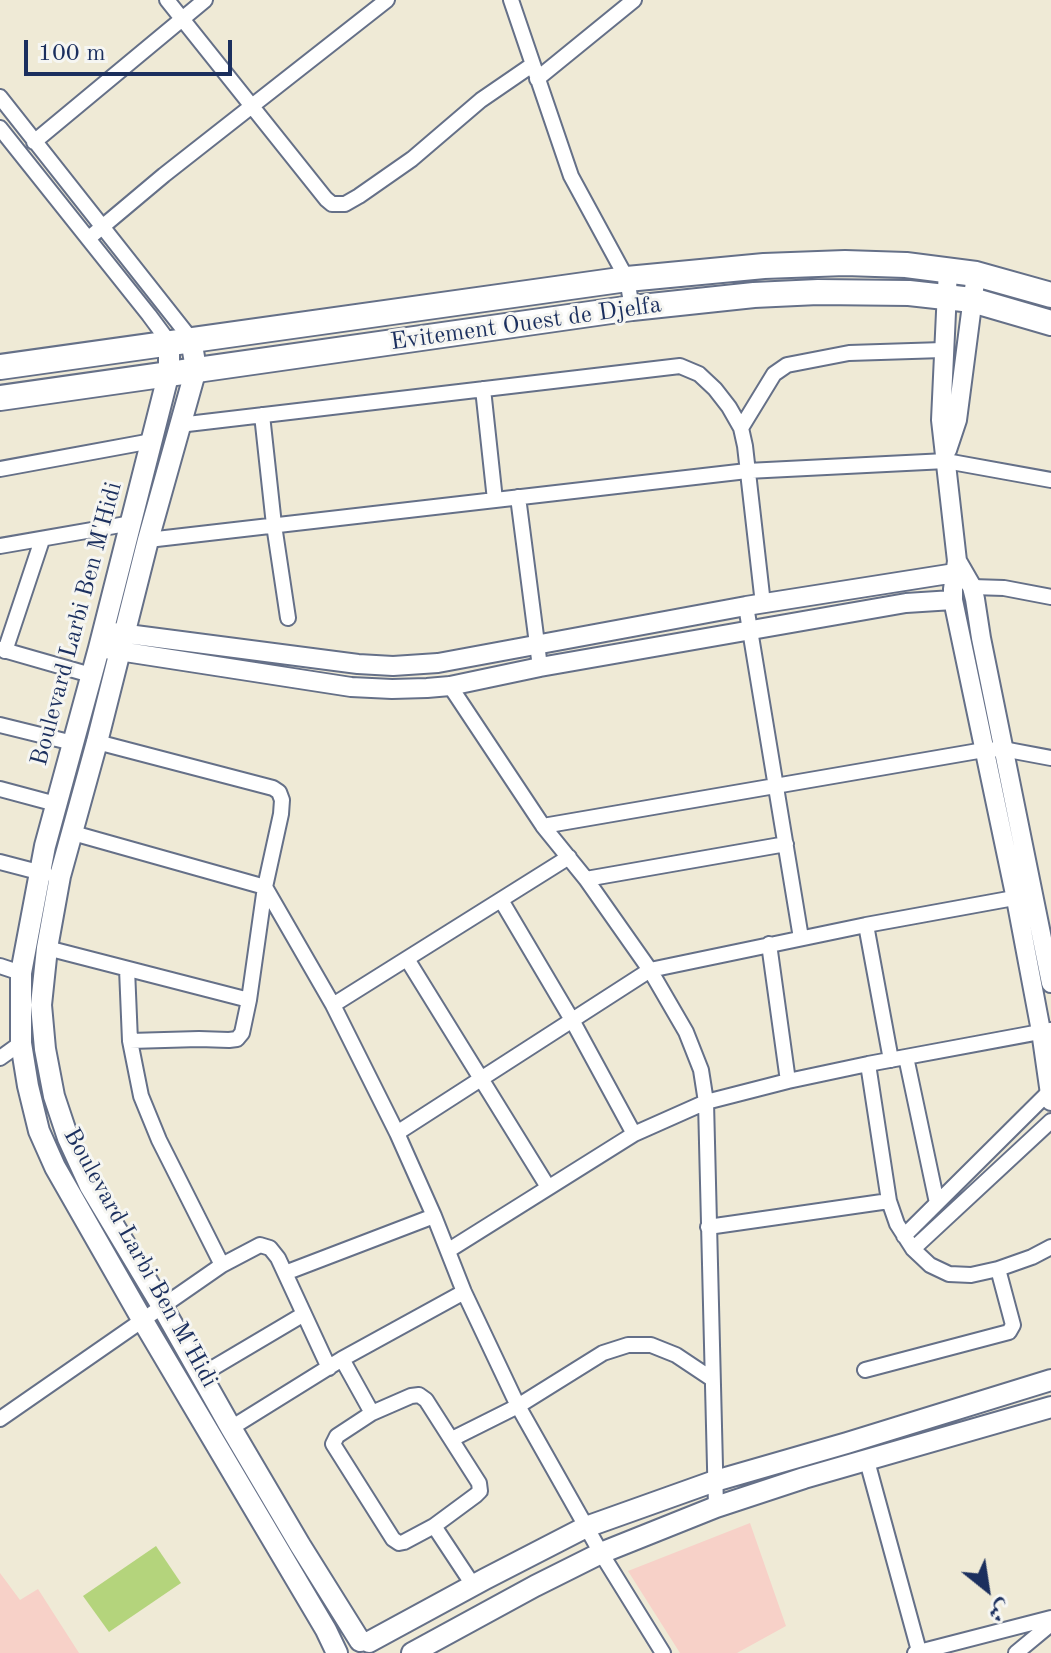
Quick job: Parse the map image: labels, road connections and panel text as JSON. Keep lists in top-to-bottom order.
{
  "streets": {
    "highway": ["Evitement Ouest de Djelfa"],
    "main road": ["Boulevard Larbi Ben M'Hidi"]
  },
  "crossings": [
    ["Evitement Ouest de Djelfa", "Boulevard Larbi Ben M'Hidi"]
  ],
  "scale_bar": "100 m",
  "north": "bottom right"
}
